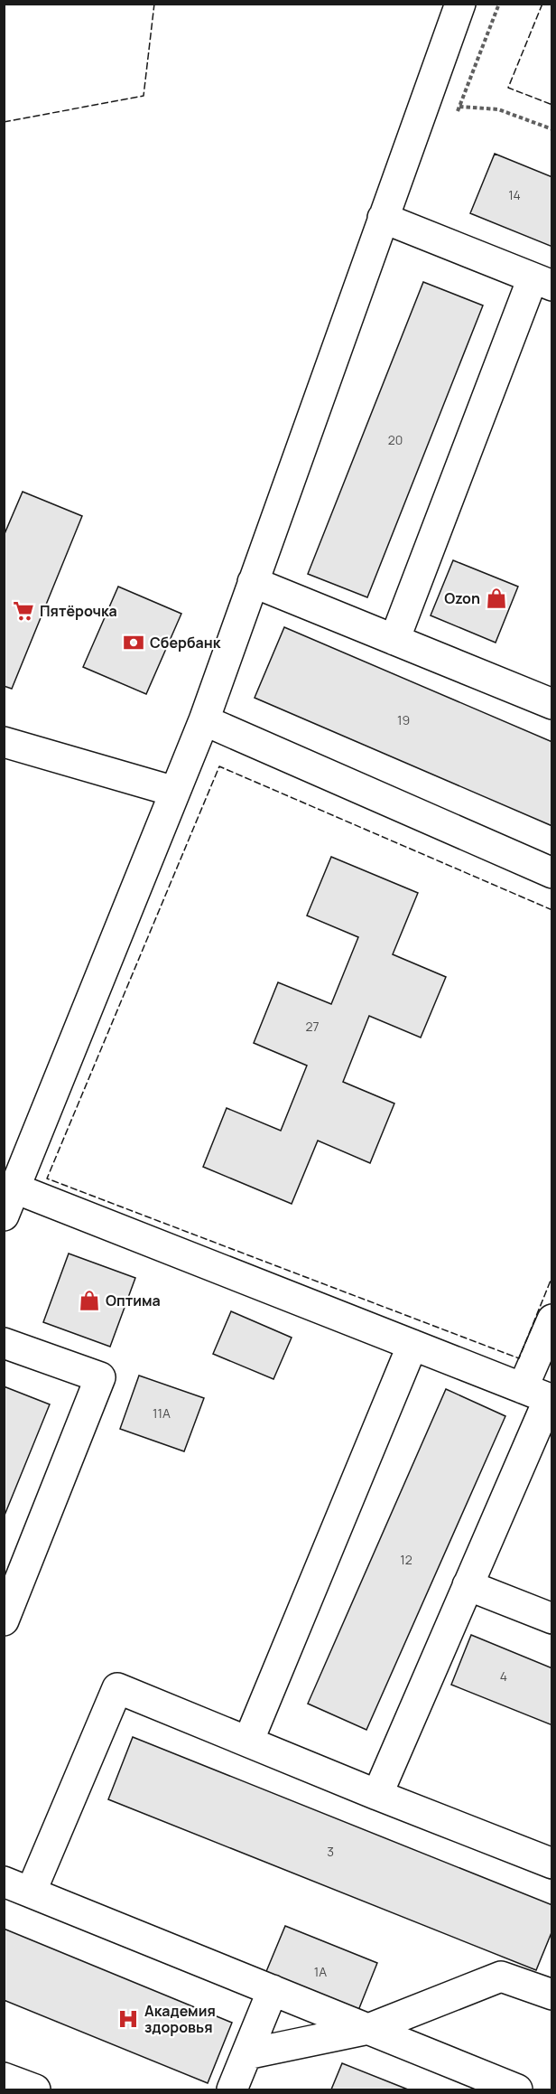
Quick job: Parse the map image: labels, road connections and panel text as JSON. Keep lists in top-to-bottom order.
{
  "places": {
    "shop": ["Ozon", "Оптима"],
    "supermarket": ["Пятёрочка"],
    "bank": ["Сбербанк"],
    "hospital": ["Академия здоровья"]
  },
  "house_numbers": [
    "14",
    "20",
    "19",
    "27",
    "11А",
    "12",
    "4",
    "3",
    "1А"
  ]
}
